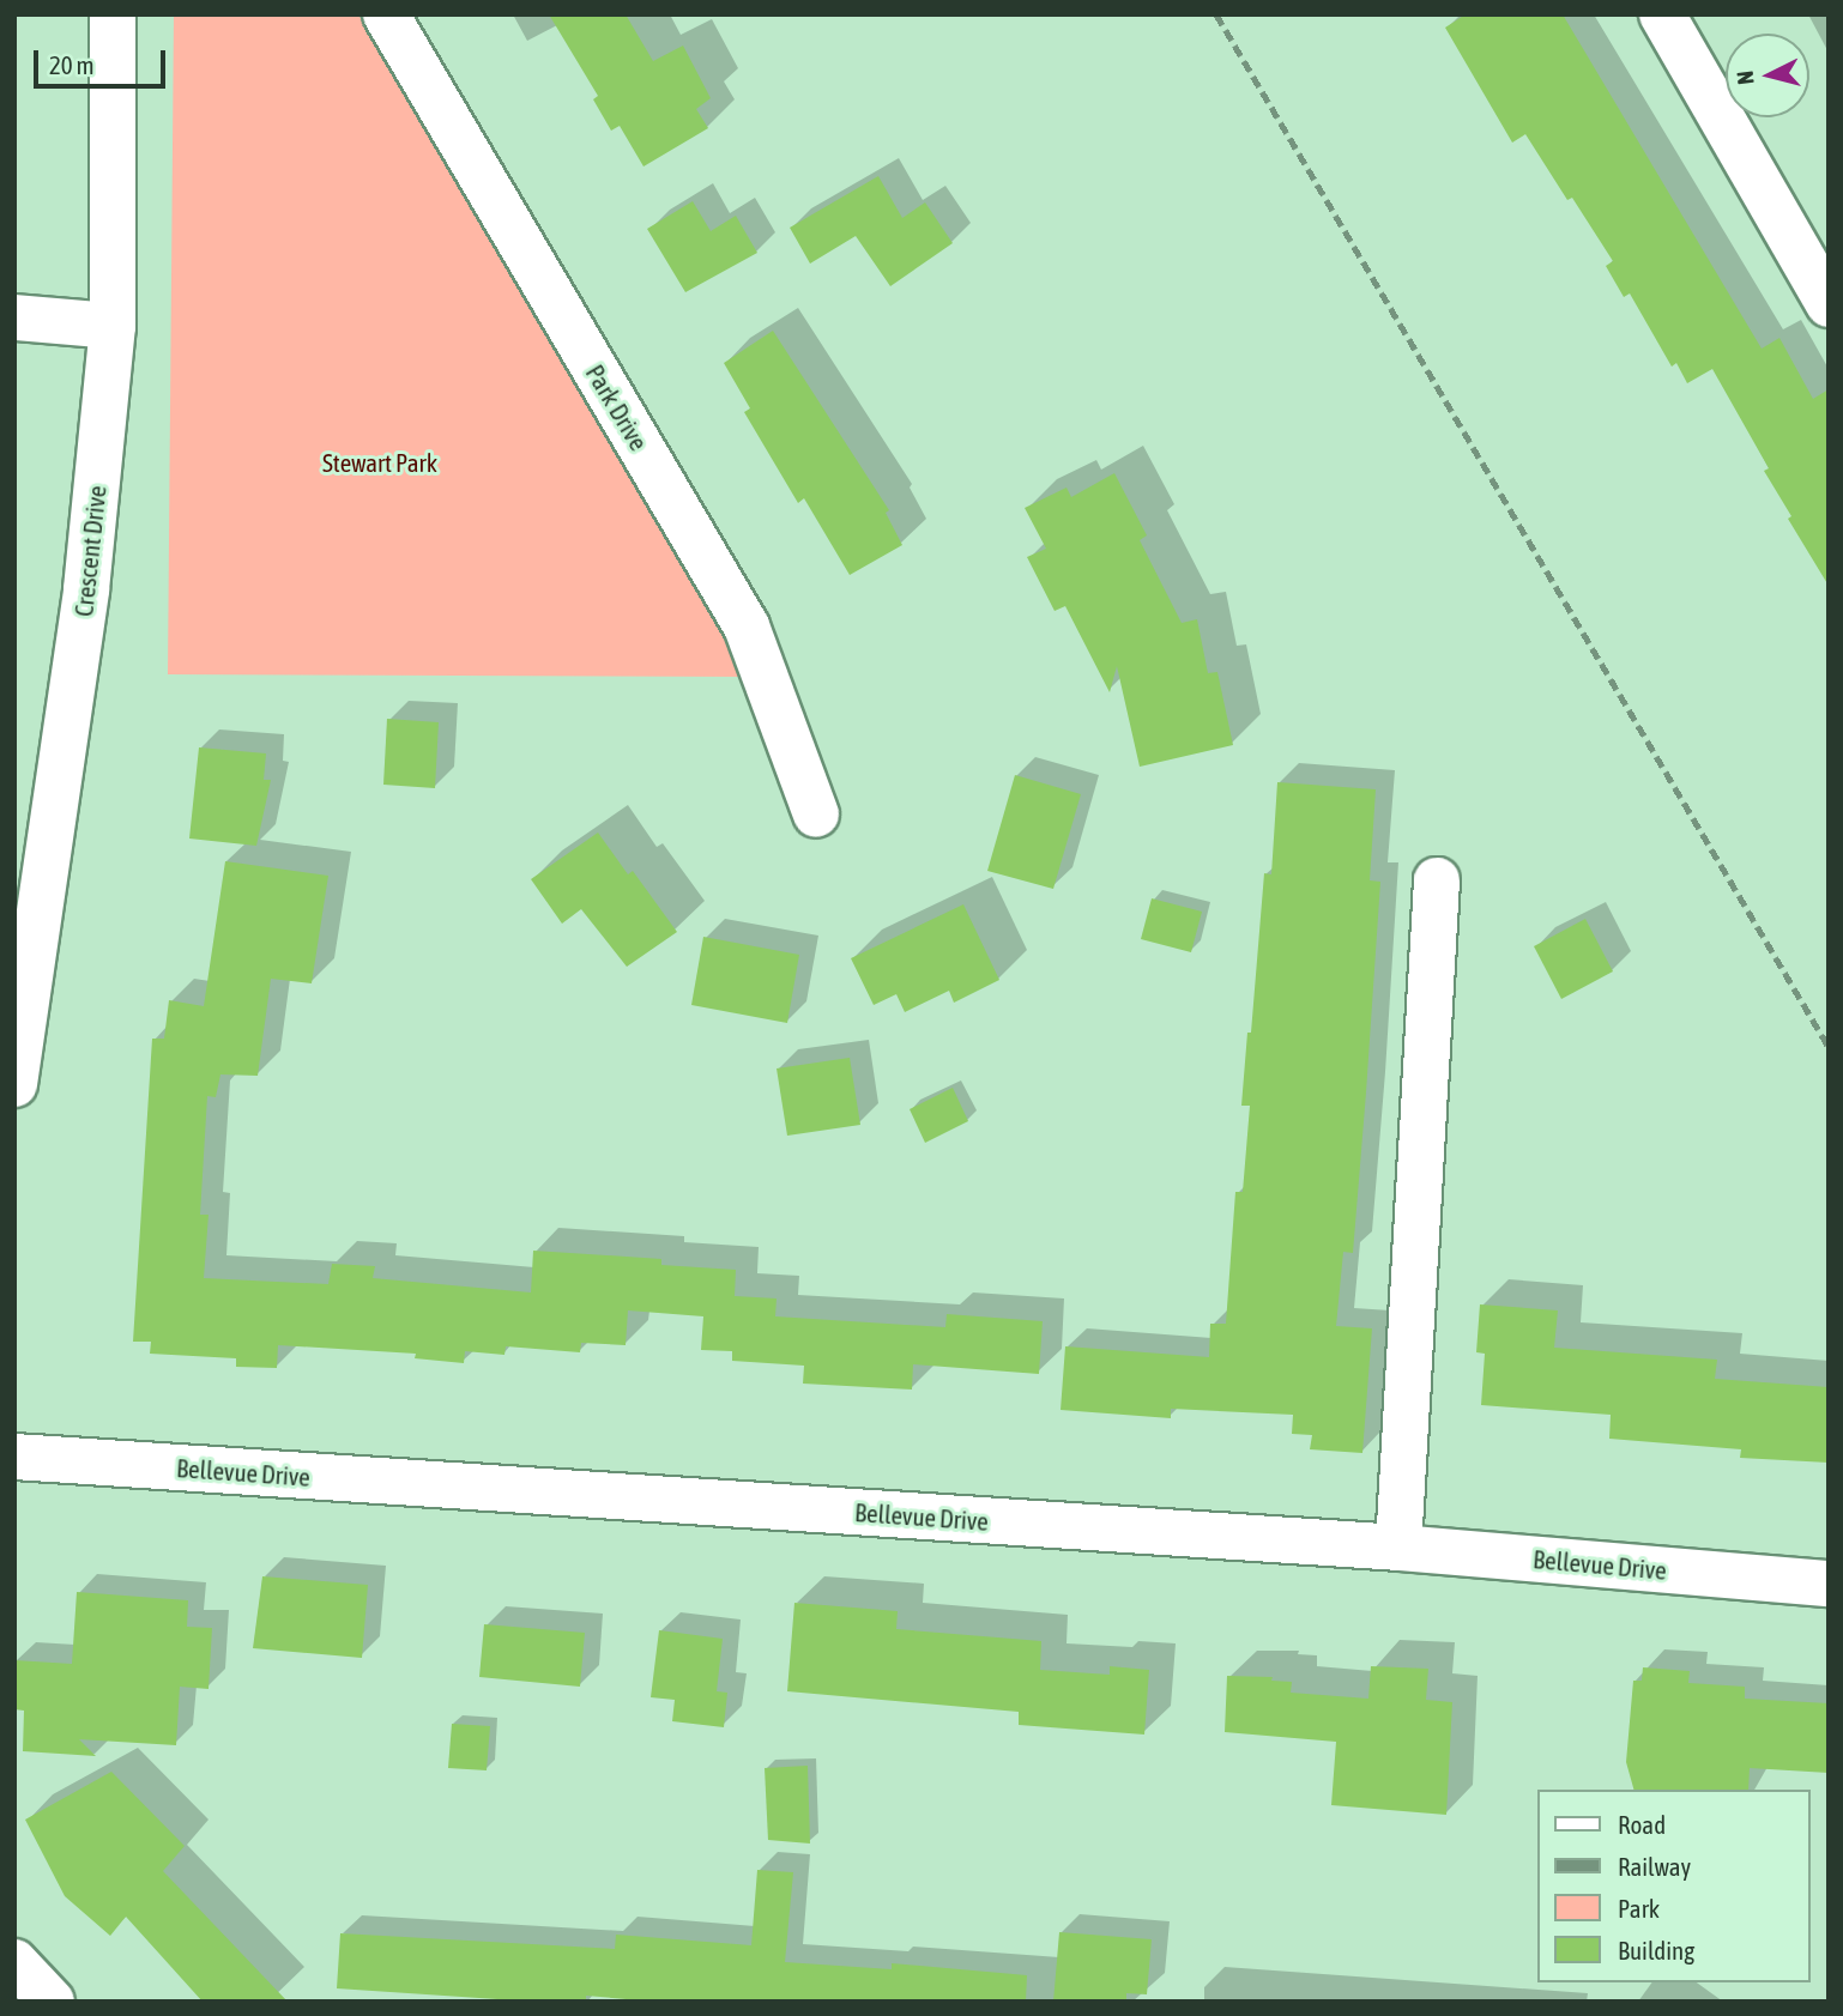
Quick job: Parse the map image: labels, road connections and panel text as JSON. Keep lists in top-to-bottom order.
{
  "streets": {
    "street": ["Park Drive", "Crescent Drive", "Bellevue Drive"]
  },
  "parks": ["Stewart Park"],
  "legend": [
    "Road",
    "Railway",
    "Park",
    "Building"
  ],
  "scale_bar": "20 m",
  "north": "left"
}
